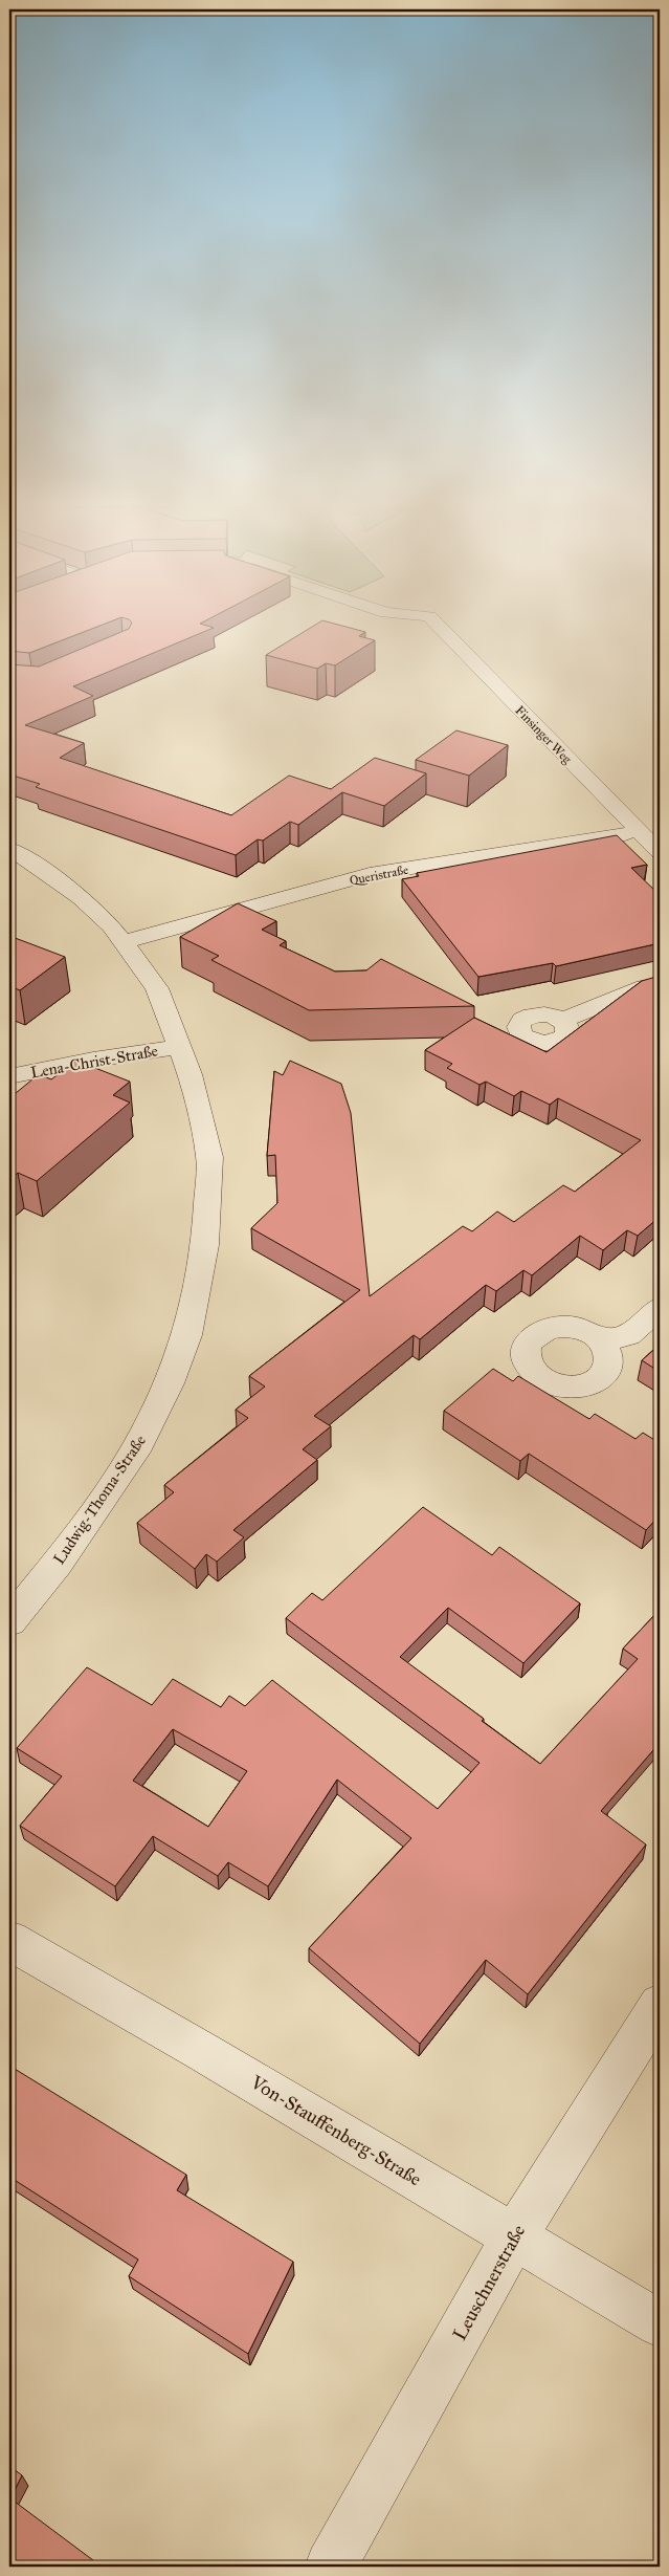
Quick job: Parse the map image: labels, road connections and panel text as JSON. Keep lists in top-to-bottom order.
{
  "streets": {
    "street": [
      "Finsinger Weg",
      "Queristraße",
      "Lena-Christ-Straße",
      "Ludwig-Thoma-Straße",
      "Von-Stauffenberg-Straße",
      "Leuschnerstraße"
    ]
  },
  "crossings": [
    ["Finsinger Weg", "Queristraße"],
    ["Queristraße", "Ludwig-Thoma-Straße"],
    ["Lena-Christ-Straße", "Ludwig-Thoma-Straße"],
    ["Von-Stauffenberg-Straße", "Leuschnerstraße"]
  ]
}
